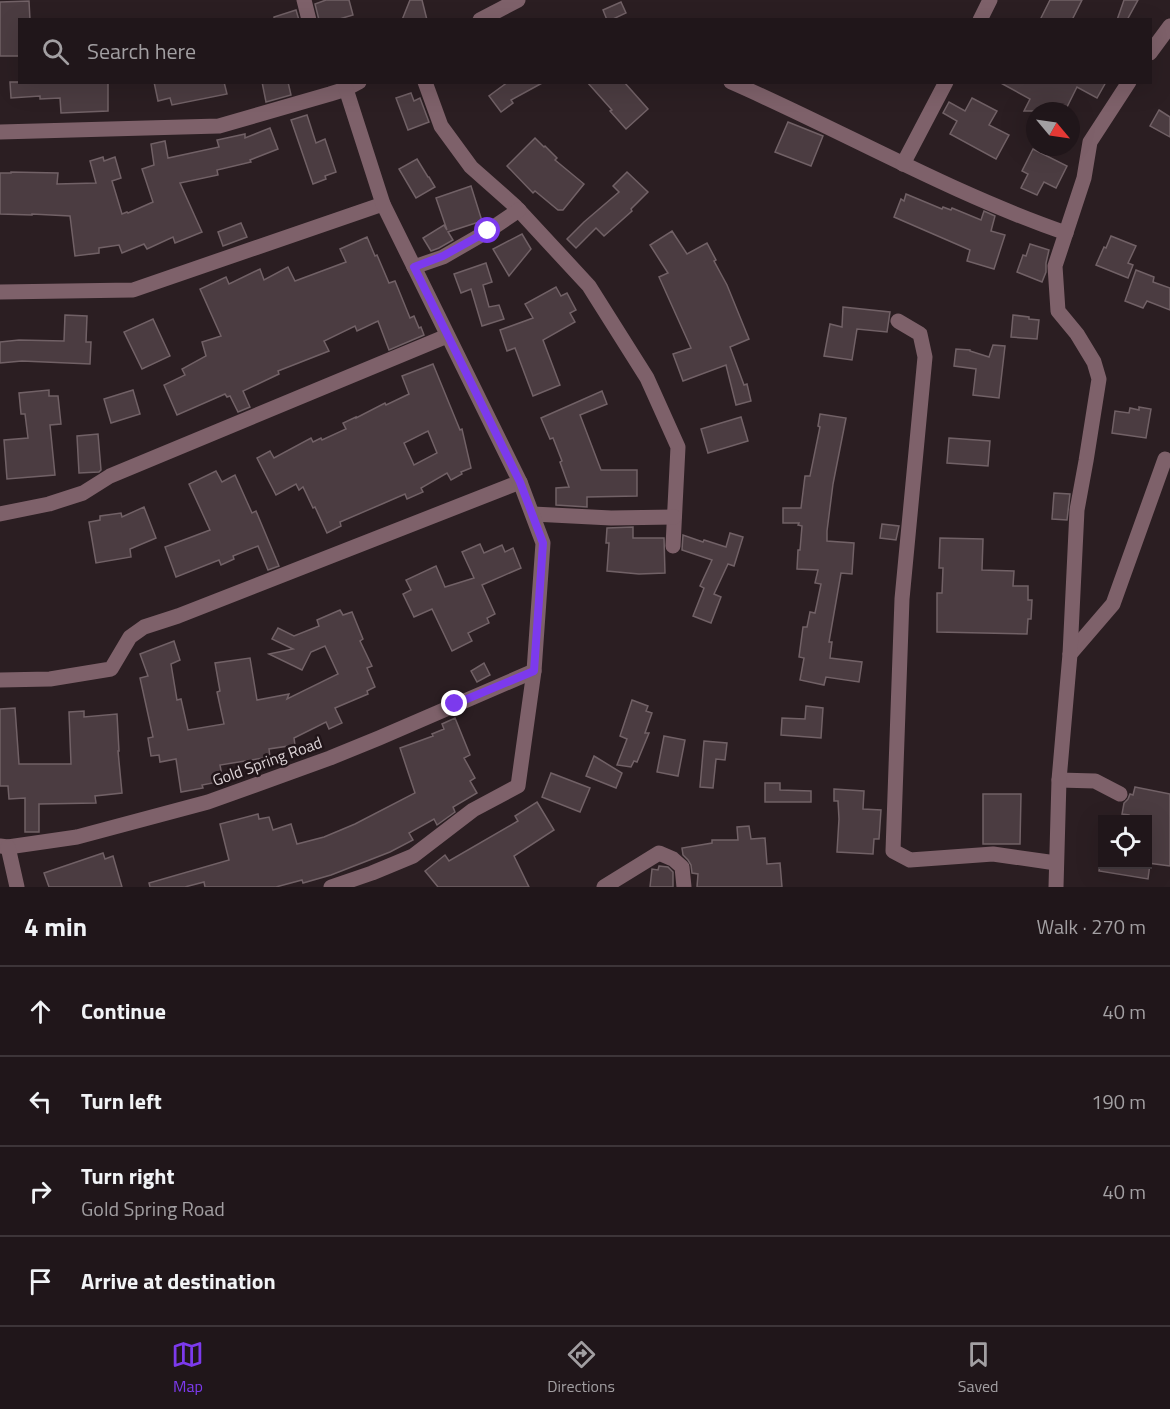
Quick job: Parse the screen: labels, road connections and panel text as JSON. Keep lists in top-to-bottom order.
{
  "streets": {
    "street": ["Gold Spring Road"]
  },
  "north": "bottom right",
  "page": {
    "search": "Search here",
    "heading": ["4 min", "Walk · 270 m"],
    "list": [
      ["Continue", "40 m"],
      ["Turn left", "190 m"],
      ["Turn right", "Gold Spring Road", "40 m"],
      "Arrive at destination"
    ],
    "nav": ["Map", "Directions", "Saved"]
  }
}
